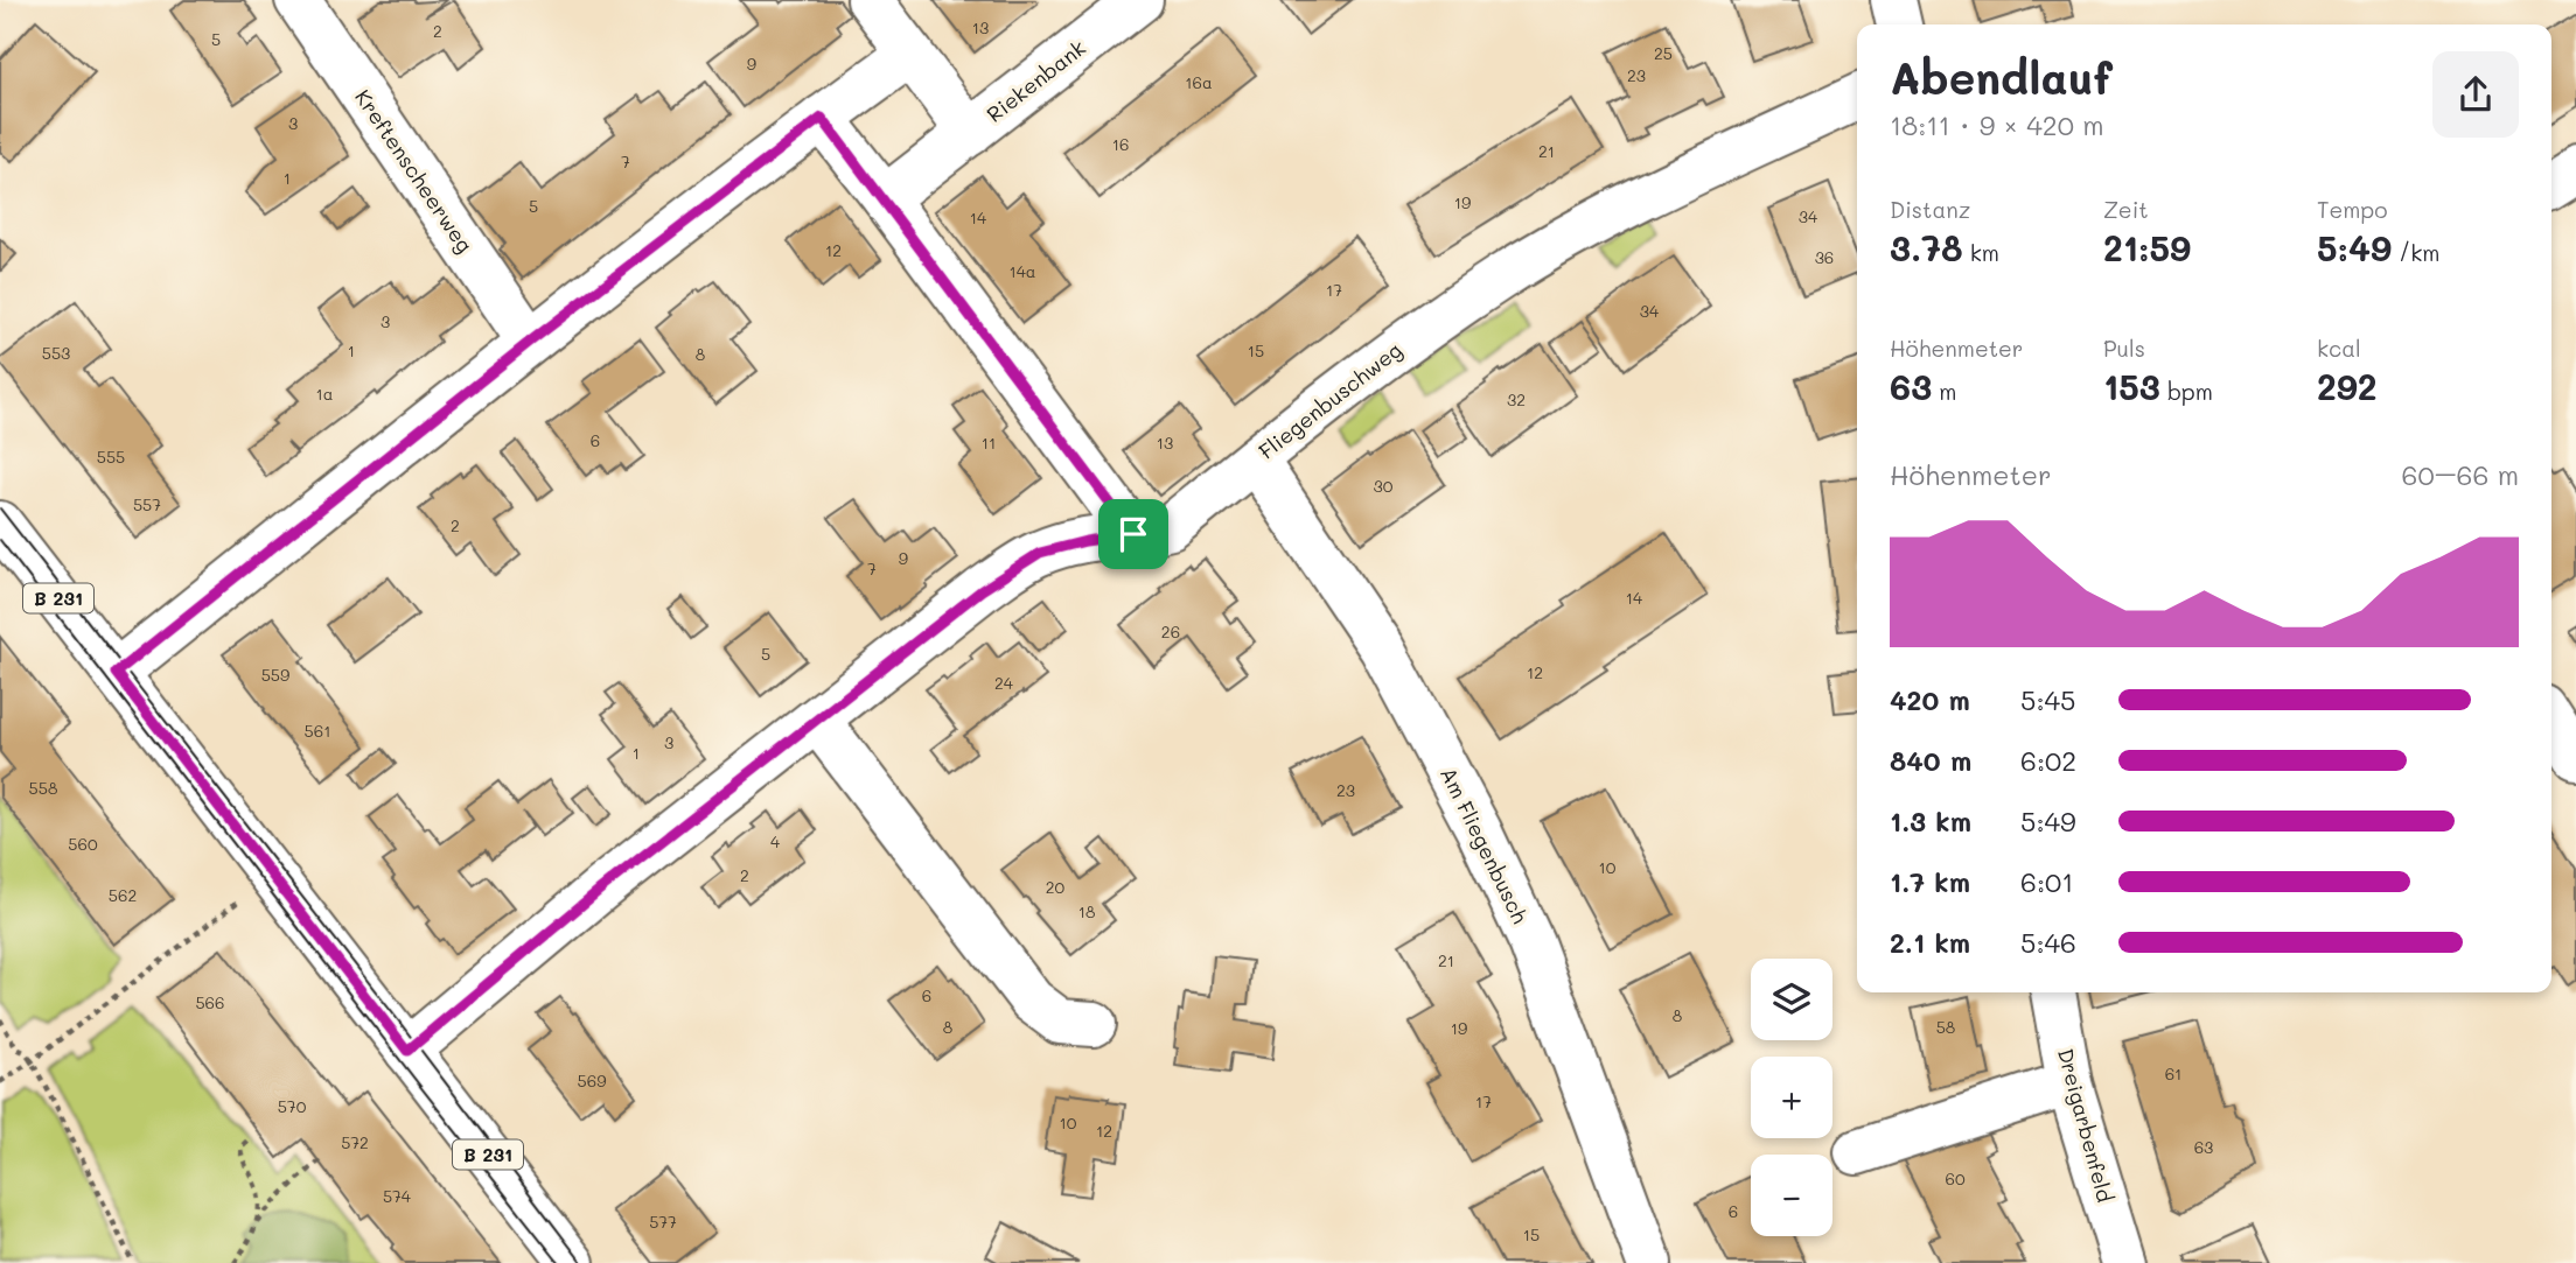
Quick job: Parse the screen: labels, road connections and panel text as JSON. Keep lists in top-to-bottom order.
{
  "streets": {
    "street": [
      "Riekenbank",
      "Kreftenscheerweg",
      "Fliegenbuschweg",
      "B 231",
      "Am Fliegenbusch",
      "Dreigarbenfeld"
    ]
  },
  "crossings": [
    ["Fliegenbuschweg", "B 231"],
    ["Fliegenbuschweg", "Am Fliegenbusch"]
  ],
  "house_numbers": [
    "13",
    "2",
    "5",
    "25",
    "9",
    "23",
    "16a",
    "3",
    "16",
    "21",
    "7",
    "1",
    "19",
    "5",
    "34",
    "14",
    "12",
    "36",
    "14a",
    "17",
    "34",
    "3",
    "1",
    "15",
    "553",
    "8",
    "1a",
    "32",
    "6",
    "11",
    "13",
    "555",
    "30",
    "557",
    "2",
    "9",
    "7",
    "14",
    "26",
    "5",
    "12",
    "559",
    "24",
    "561",
    "3",
    "1",
    "558",
    "23",
    "4",
    "560",
    "10",
    "2",
    "20",
    "562",
    "18",
    "21",
    "6",
    "566",
    "8",
    "8",
    "58",
    "19",
    "61",
    "569",
    "17",
    "570",
    "10",
    "12",
    "572",
    "63",
    "60",
    "574",
    "6",
    "577",
    "15"
  ],
  "page": {
    "heading": ["Abendlauf", "18:11 · 9 × 420 m"],
    "stats": [
      ["Distanz", "3.78 km"],
      ["Zeit", "21:59"],
      ["Tempo", "5:49 /km"],
      ["Höhenmeter", "63 m"],
      ["Puls", "153 bpm"],
      ["kcal", "292"]
    ],
    "chart": ["Höhenmeter", "60–66 m"],
    "list": [
      {
        "name": "420 m",
        "note": "5:45"
      },
      {
        "name": "840 m",
        "note": "6:02"
      },
      {
        "name": "1.3 km",
        "note": "5:49"
      },
      {
        "name": "1.7 km",
        "note": "6:01"
      },
      {
        "name": "2.1 km",
        "note": "5:46"
      }
    ],
    "map_buttons": ["+", "−"]
  }
}
